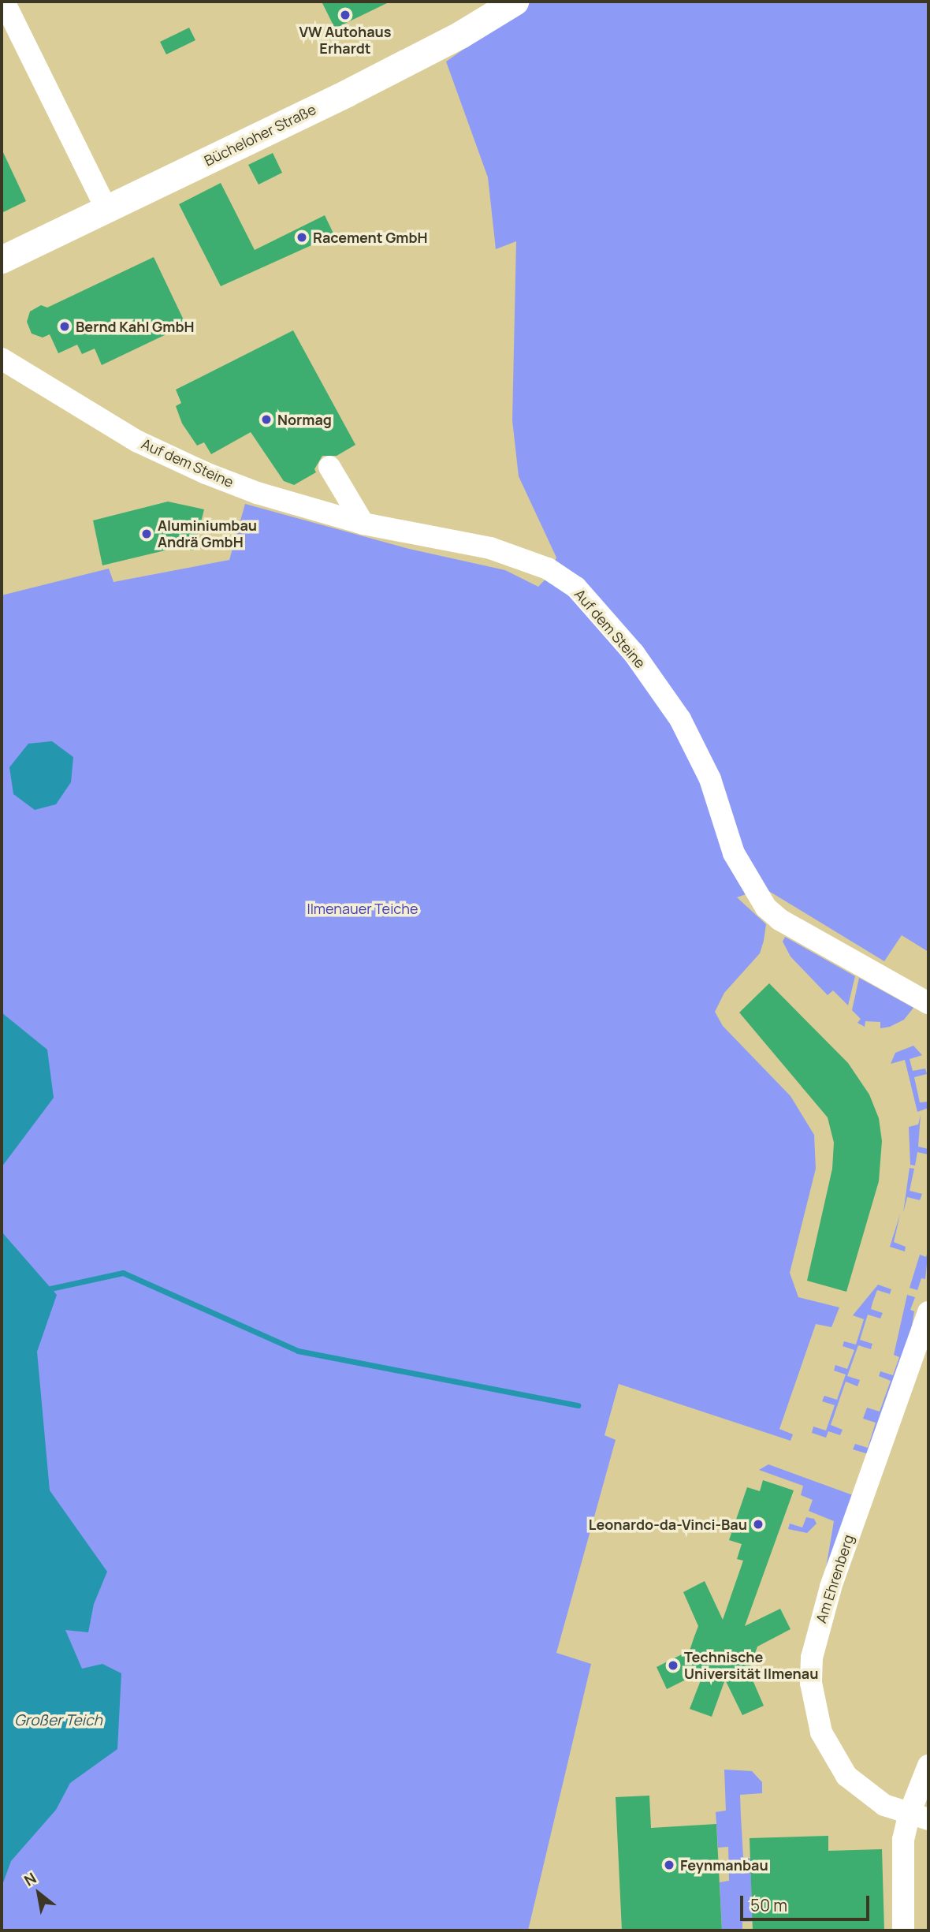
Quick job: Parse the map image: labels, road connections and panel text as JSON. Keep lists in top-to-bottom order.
{
  "streets": {
    "main road": ["Bücheloher Straße"],
    "street": ["Auf dem Steine", "Am Ehrenberg"]
  },
  "water": ["Großer Teich"],
  "parks": ["Ilmenauer Teiche"],
  "places": [
    "VW Autohaus Erhardt",
    "Racement GmbH",
    "Bernd Kahl GmbH",
    "Normag",
    "Aluminiumbau Andrä GmbH",
    "Leonardo-da-Vinci-Bau",
    "Technische Universität Ilmenau",
    "Feynmanbau"
  ],
  "scale_bar": "50 m",
  "north": "top left"
}
